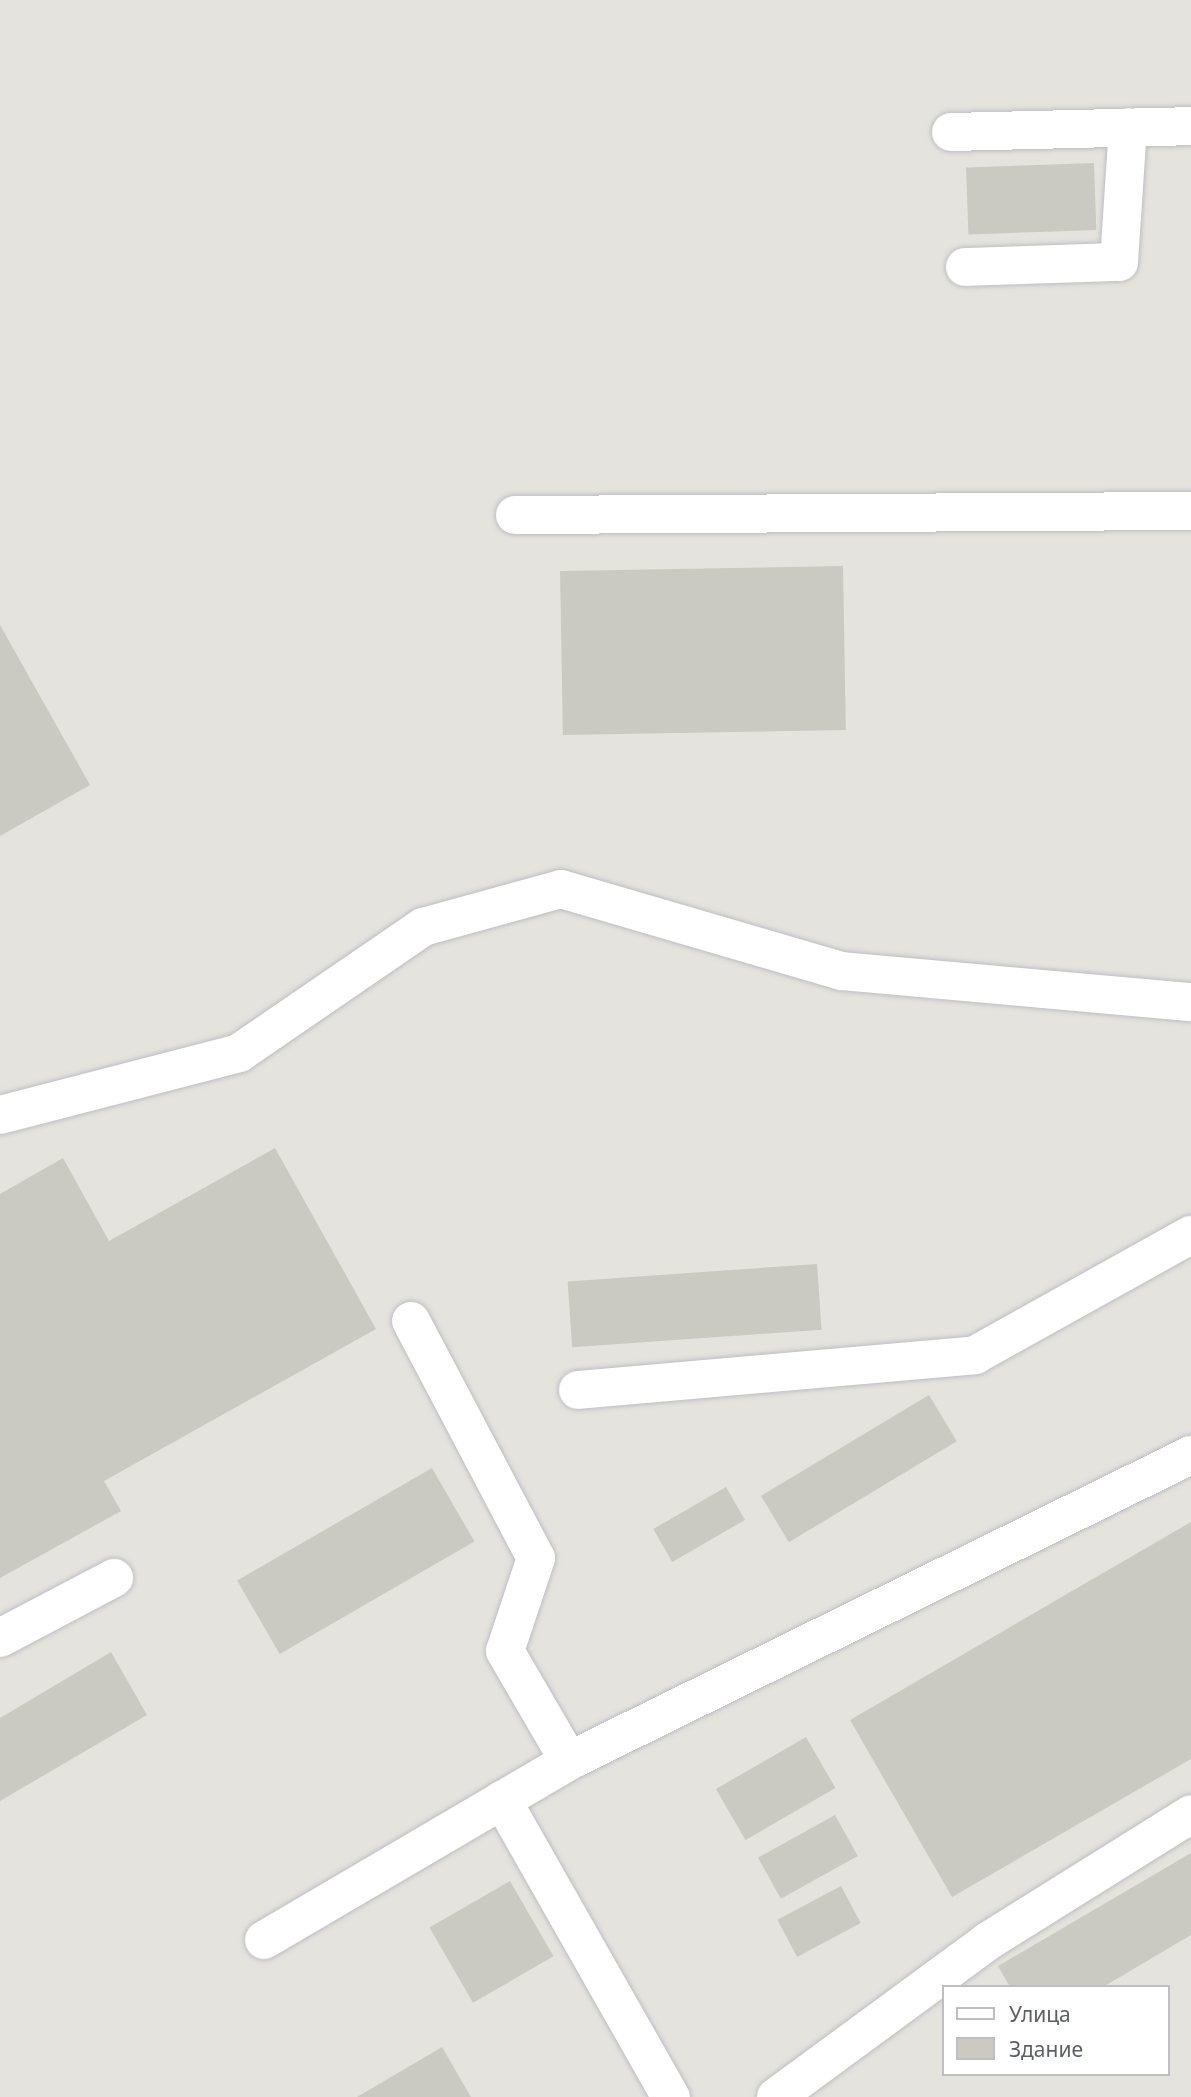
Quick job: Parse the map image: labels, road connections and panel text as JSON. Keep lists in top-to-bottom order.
{
  "legend": ["Улица", "Здание"]
}
